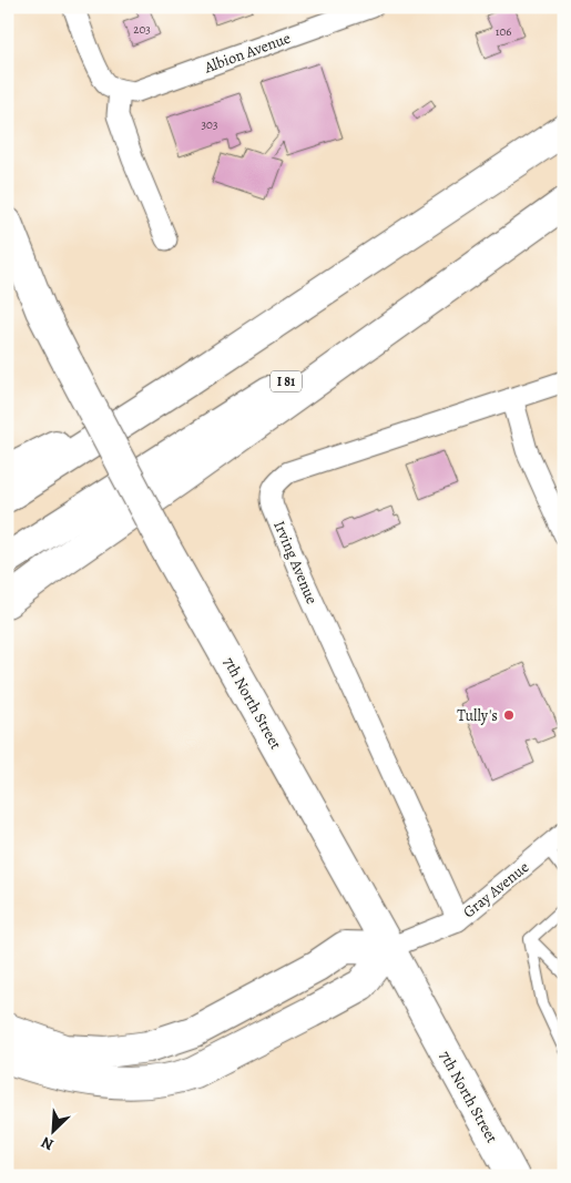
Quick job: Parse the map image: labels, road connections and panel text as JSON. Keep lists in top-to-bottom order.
{
  "streets": {
    "main road": ["I 81", "7th North Street"],
    "street": ["Albion Avenue", "Irving Avenue", "Gray Avenue"]
  },
  "crossings": [
    ["Irving Avenue", "Gray Avenue"],
    ["7th North Street", "Gray Avenue"]
  ],
  "places": ["Tully's"],
  "house_numbers": ["203", "106", "303"],
  "north": "bottom left"
}
